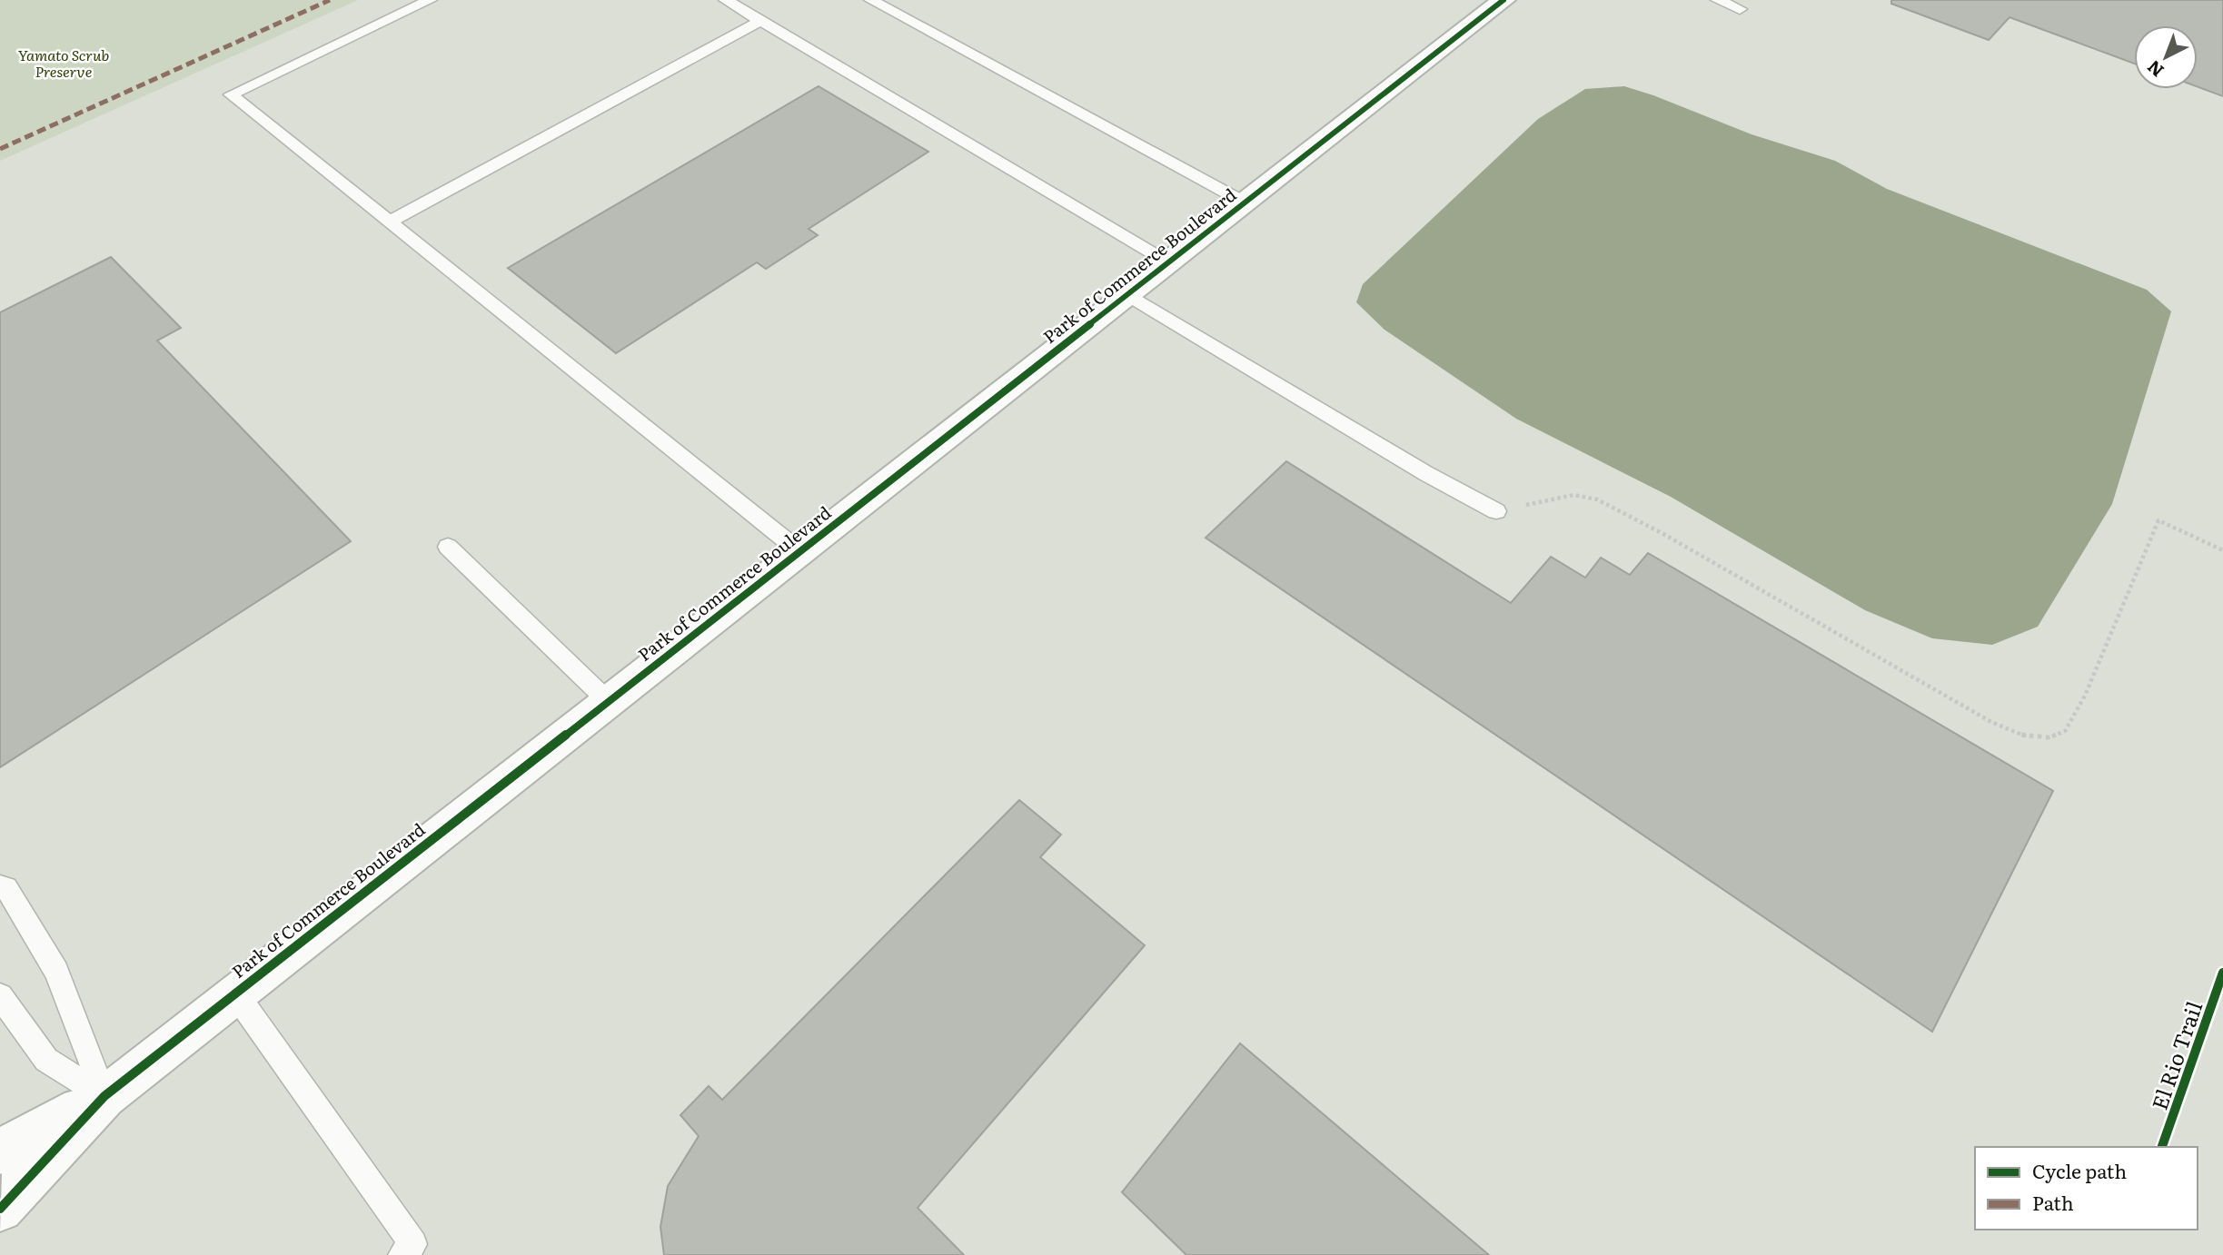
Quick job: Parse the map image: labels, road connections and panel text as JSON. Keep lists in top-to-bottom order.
{
  "streets": {
    "street": ["Park of Commerce Boulevard"],
    "cycle path": ["El Rio Trail"]
  },
  "parks": ["Yamato Scrub Preserve"],
  "legend": ["Cycle path", "Path"],
  "north": "bottom left"
}
